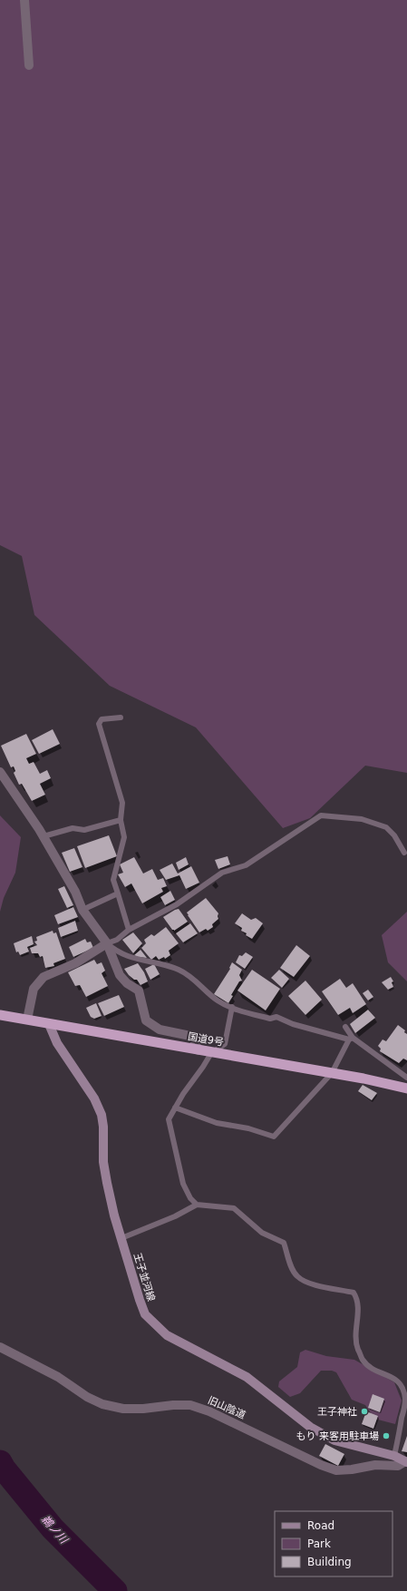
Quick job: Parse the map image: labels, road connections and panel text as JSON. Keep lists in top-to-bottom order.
{
  "streets": {
    "highway": ["国道9号"],
    "main road": ["王子並河線"],
    "street": ["旧山陰道"]
  },
  "crossings": [
    ["国道9号", "王子並河線"],
    ["王子並河線", "旧山陰道"]
  ],
  "water": ["鵜ノ川"],
  "places": ["王子神社", "もり 来客用駐車場"],
  "legend": ["Road", "Park", "Building"]
}
